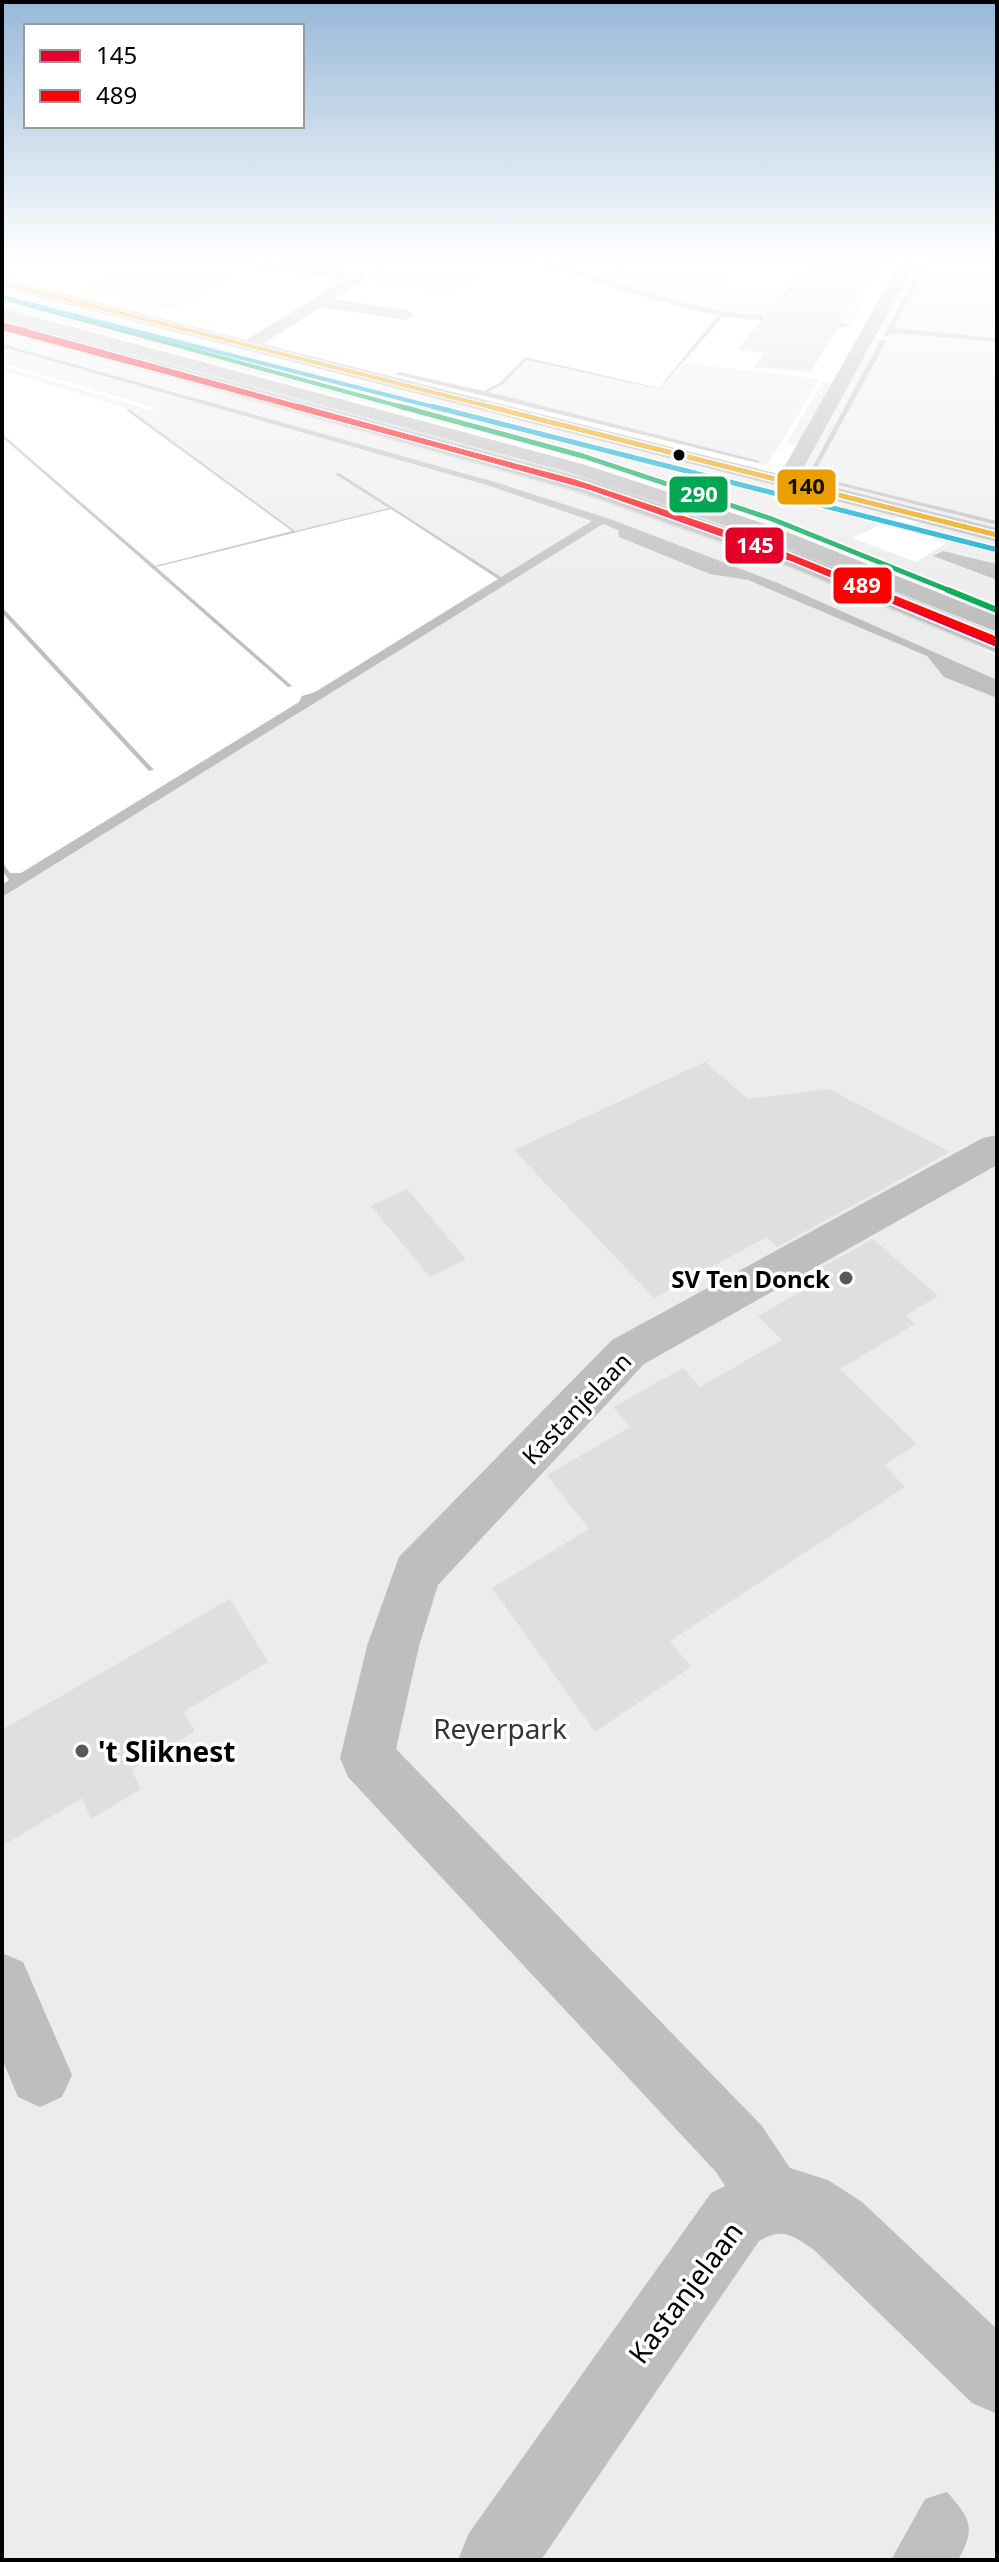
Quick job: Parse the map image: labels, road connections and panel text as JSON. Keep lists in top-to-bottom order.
{
  "streets": {
    "street": ["Kastanjelaan"]
  },
  "parks": ["Reyerpark"],
  "places": ["SV Ten Donck", "'t Sliknest"],
  "lines": [
    "transit line 145",
    "transit line 489",
    "transit line 290",
    "transit line 140"
  ],
  "legend": ["145", "489"]
}
